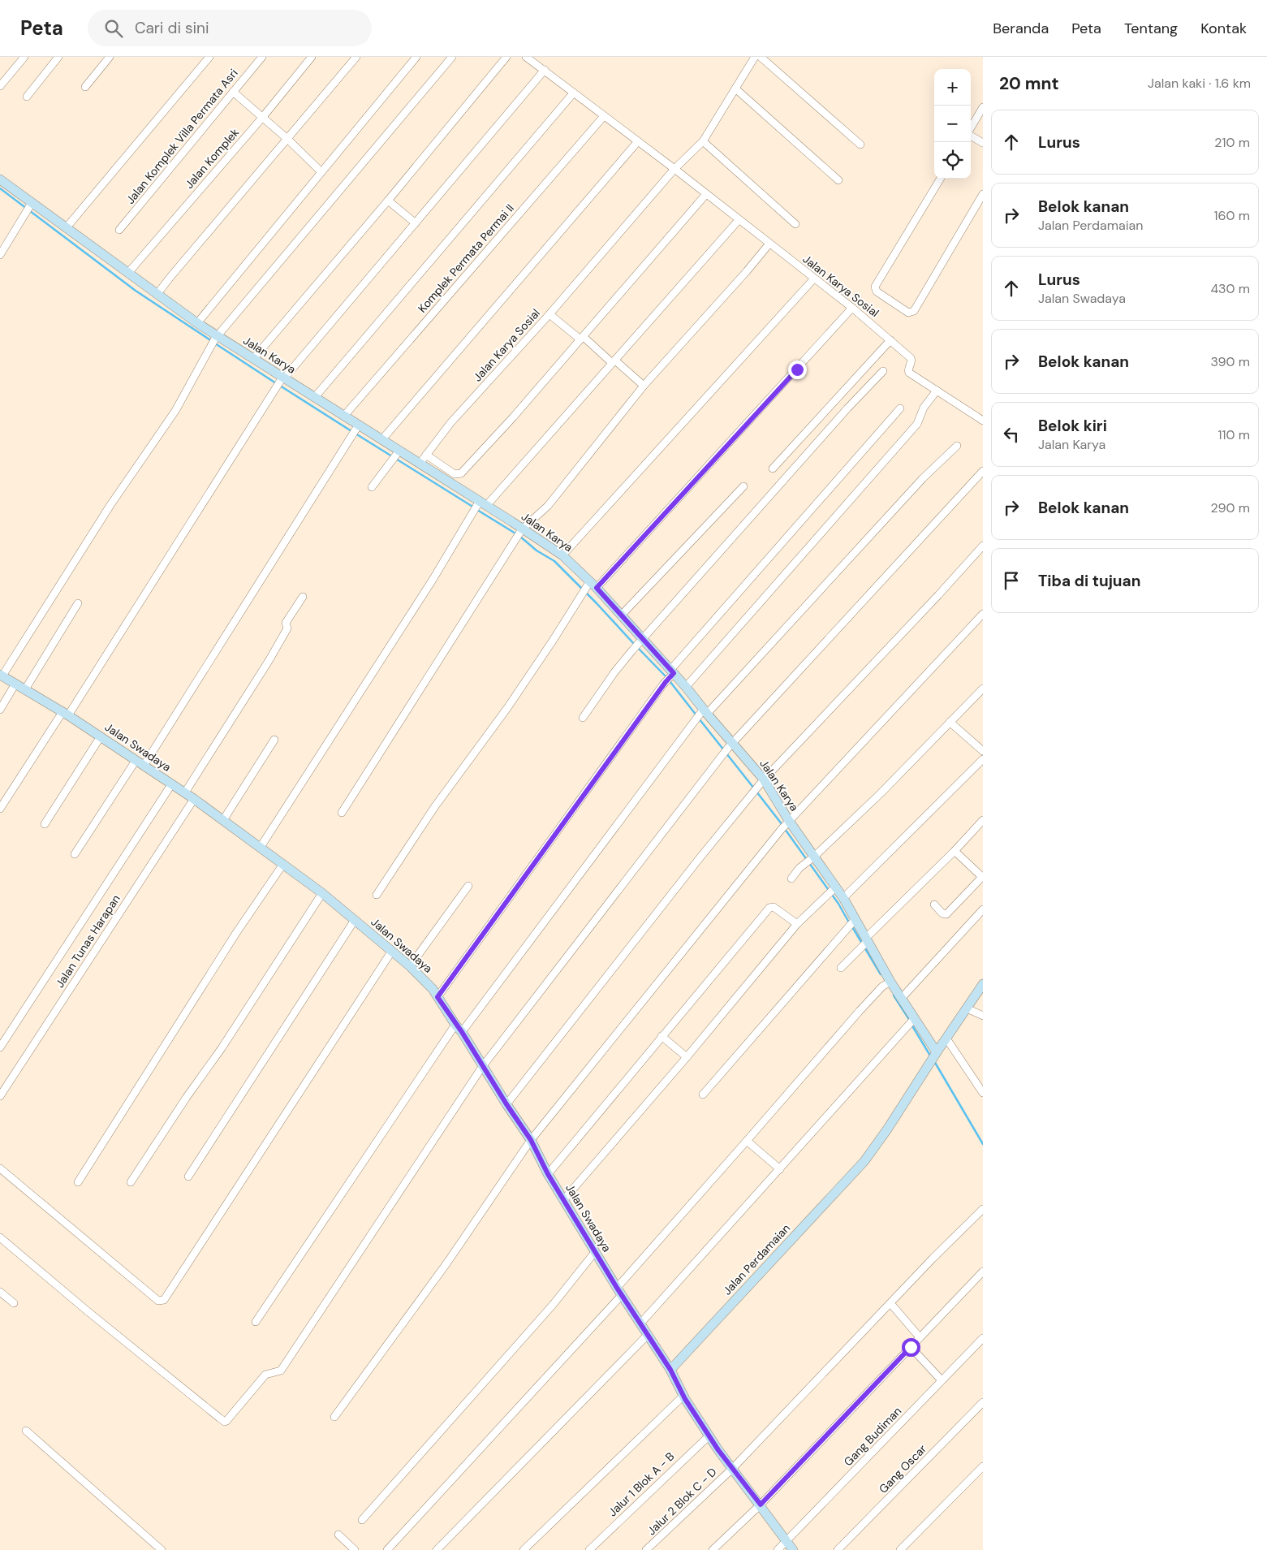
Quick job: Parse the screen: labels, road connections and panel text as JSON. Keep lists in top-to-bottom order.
{
  "streets": {
    "street": [
      "Jalan Komplek Villa Permata Asri",
      "Jalan Komplek",
      "Komplek Permata Permai II",
      "Jalan Karya Sosial",
      "Jalan Karya",
      "Jalan Swadaya",
      "Jalan Tunas Harapan",
      "Jalan Perdamaian",
      "Gang Budiman",
      "Gang Oscar",
      "Jalur 1 Blok A - B",
      "Jalur 2 Blok C - D"
    ]
  },
  "crossings": [
    ["Jalan Komplek", "Jalan Karya"],
    ["Komplek Permata Permai II", "Jalan Karya"],
    ["Jalan Karya Sosial", "Jalan Karya"],
    ["Jalan Karya", "Jalan Perdamaian"],
    ["Jalan Swadaya", "Jalan Tunas Harapan"],
    ["Jalan Swadaya", "Jalan Perdamaian"]
  ],
  "page": {
    "header": "Peta",
    "search": "Cari di sini",
    "nav": [
      "Beranda",
      "Peta",
      "Tentang",
      "Kontak"
    ],
    "heading": ["20 mnt", "Jalan kaki · 1.6 km"],
    "map_buttons": ["+", "−"],
    "list": [
      ["Lurus", "210 m"],
      ["Belok kanan", "Jalan Perdamaian", "160 m"],
      ["Lurus", "Jalan Swadaya", "430 m"],
      ["Belok kanan", "390 m"],
      ["Belok kiri", "Jalan Karya", "110 m"],
      ["Belok kanan", "290 m"],
      "Tiba di tujuan"
    ]
  }
}
